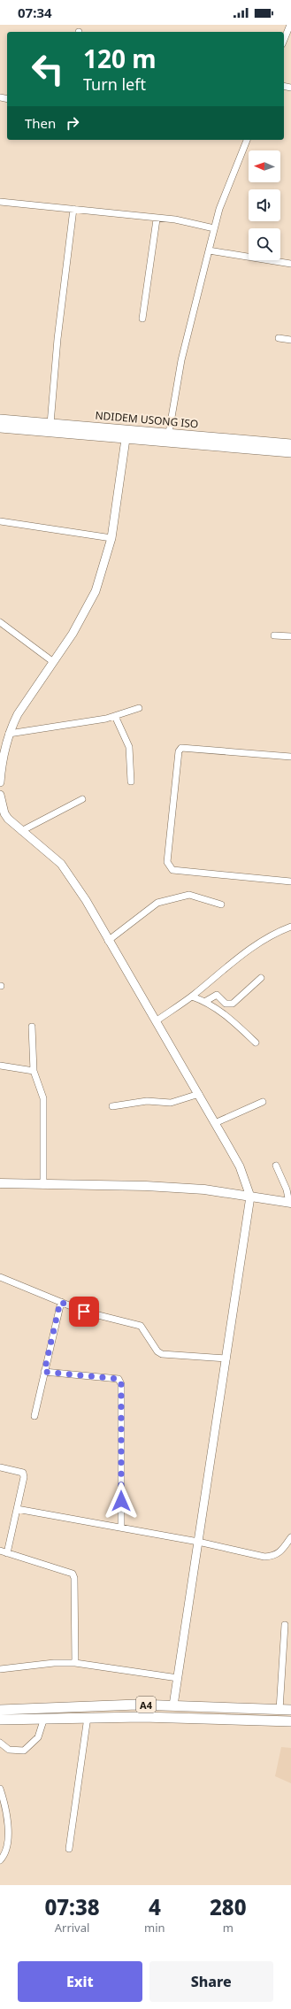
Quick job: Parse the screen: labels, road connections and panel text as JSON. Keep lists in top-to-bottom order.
{
  "streets": {
    "highway": ["NDIDEM USONG ISO", "A4"]
  },
  "north": "left",
  "page": {
    "status": "07:34",
    "turn": ["120 m", "Turn left"],
    "then": "Then",
    "eta": [
      "07:38",
      "Arrival",
      "4",
      "min",
      "280",
      "m"
    ],
    "buttons": ["Exit", "Share"]
  }
}
